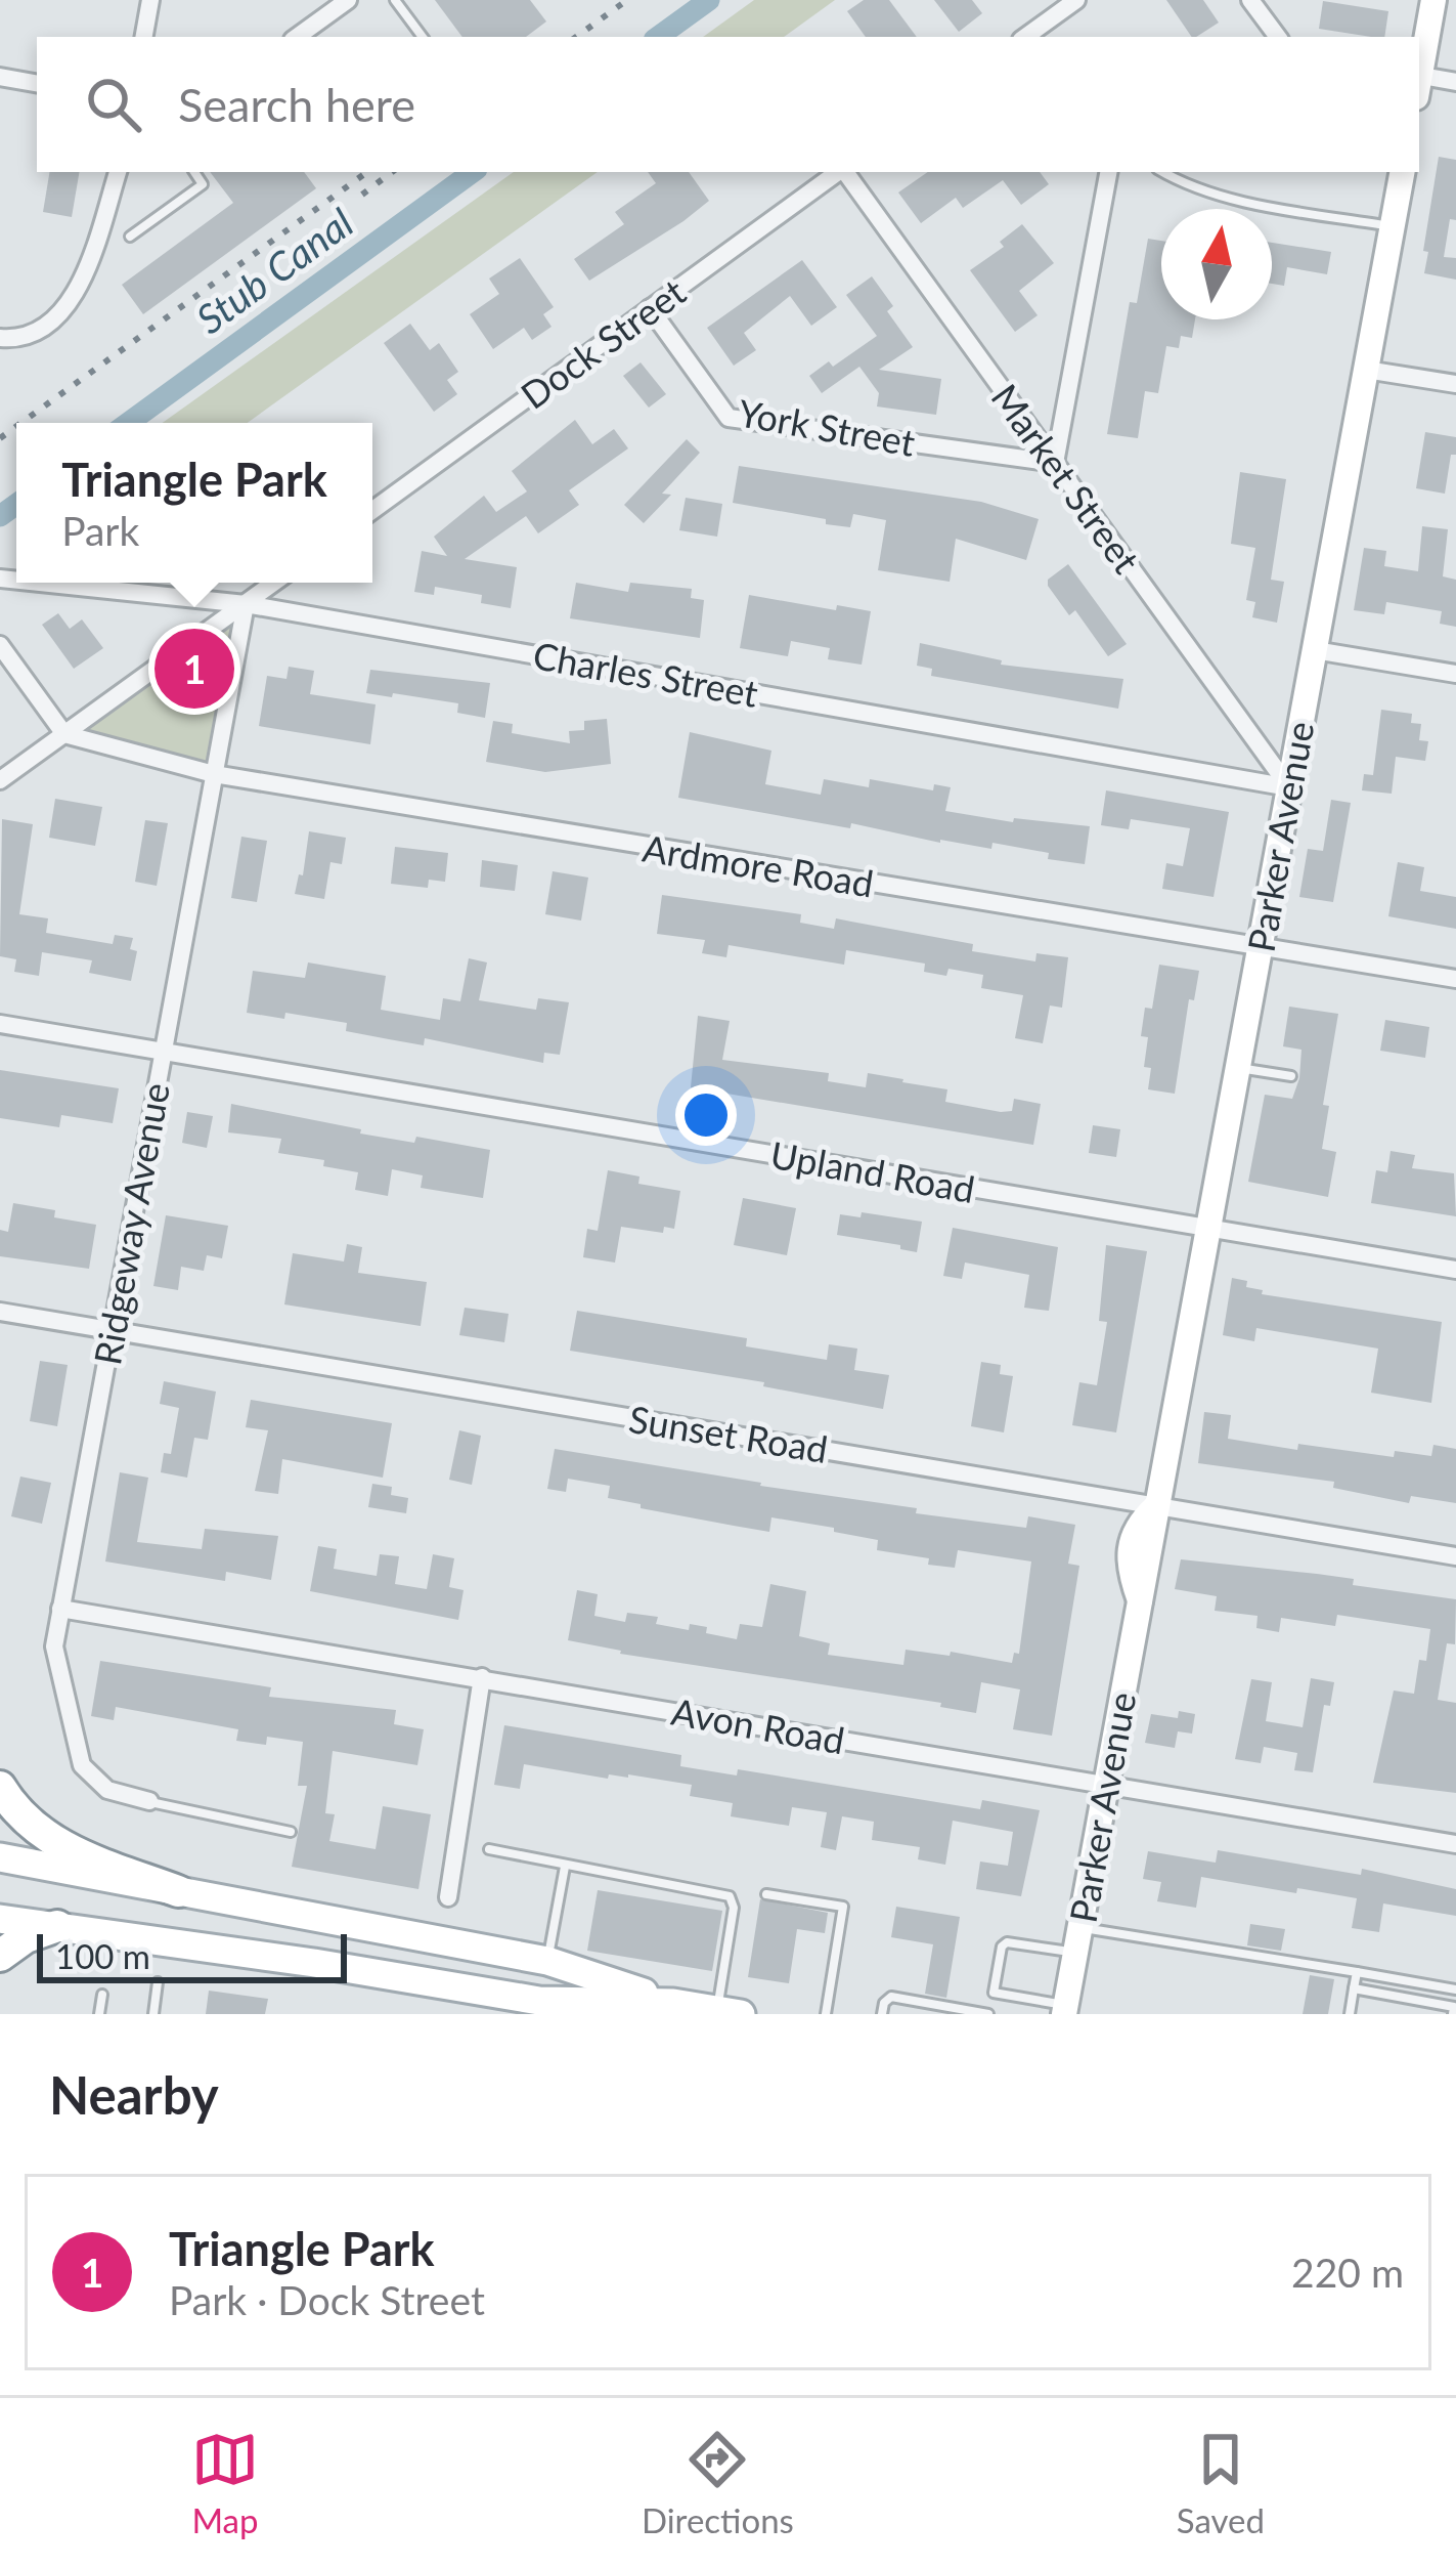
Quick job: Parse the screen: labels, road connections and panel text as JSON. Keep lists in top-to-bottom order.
{
  "streets": {
    "street": [
      "Dock Street",
      "York Street",
      "Market Street",
      "Charles Street",
      "Parker Avenue",
      "Ardmore Road",
      "Upland Road",
      "Ridgeway Avenue",
      "Sunset Road",
      "Avon Road"
    ]
  },
  "crossings": [
    ["Dock Street", "York Street"],
    ["York Street", "Market Street"],
    ["Market Street", "Charles Street"],
    ["Market Street", "Parker Avenue"],
    ["Charles Street", "Parker Avenue"],
    ["Charles Street", "Ridgeway Avenue"],
    ["Parker Avenue", "Ardmore Road"],
    ["Parker Avenue", "Upland Road"],
    ["Parker Avenue", "Sunset Road"],
    ["Parker Avenue", "Avon Road"],
    ["Ardmore Road", "Ridgeway Avenue"],
    ["Upland Road", "Ridgeway Avenue"],
    ["Ridgeway Avenue", "Sunset Road"],
    ["Ridgeway Avenue", "Avon Road"]
  ],
  "water": ["Stub Canal"],
  "scale_bar": "100 m",
  "north": "top",
  "page": {
    "search": "Search here",
    "popup": ["Triangle Park", "Park"],
    "pins": "1",
    "scale": "100 m",
    "heading": "Nearby",
    "list": [
      {
        "mark": "1",
        "name": "Triangle Park",
        "note": "Park · Dock Street",
        "value": "220 m"
      }
    ],
    "nav": ["Map", "Directions", "Saved"]
  }
}
